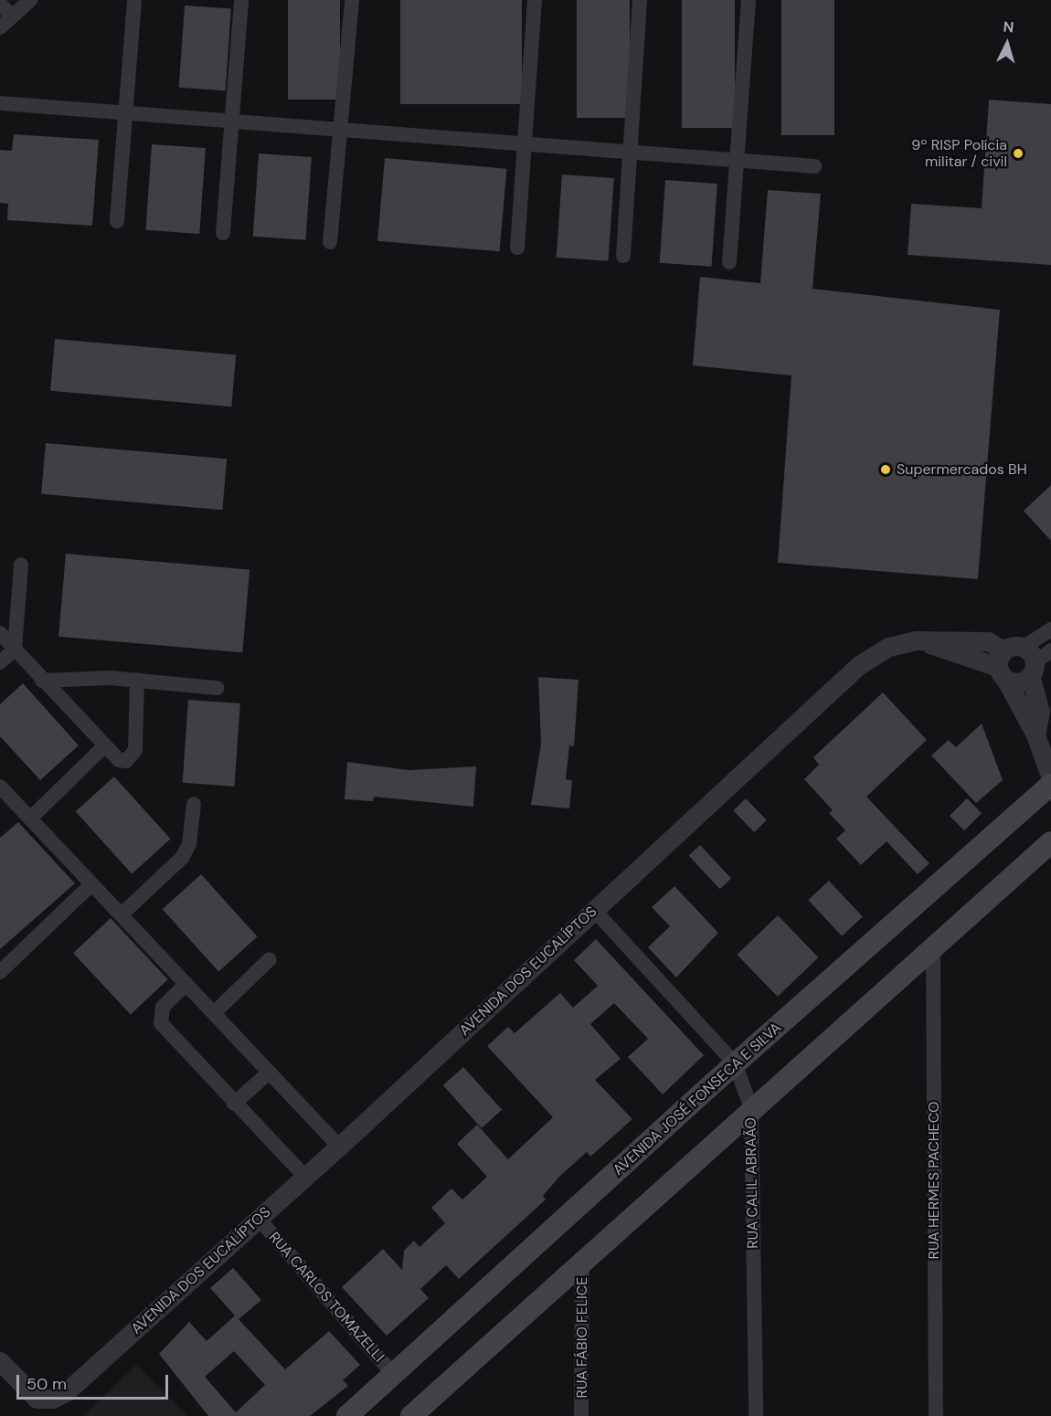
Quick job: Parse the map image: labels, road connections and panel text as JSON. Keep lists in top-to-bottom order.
{
  "streets": {
    "main road": ["AVENIDA JOSÉ FONSECA E SILVA"],
    "street": [
      "AVENIDA DOS EUCALÍPTOS",
      "RUA HERMES PACHECO",
      "RUA CALIL ABRAÃO",
      "RUA CARLOS TOMAZELLI",
      "RUA FÁBIO FELICE"
    ]
  },
  "crossings": [
    ["AVENIDA DOS EUCALÍPTOS", "RUA CALIL ABRAÃO"],
    ["AVENIDA DOS EUCALÍPTOS", "RUA CARLOS TOMAZELLI"],
    ["AVENIDA JOSÉ FONSECA E SILVA", "RUA CALIL ABRAÃO"],
    ["AVENIDA JOSÉ FONSECA E SILVA", "RUA CARLOS TOMAZELLI"]
  ],
  "places": ["9º RISP Polícia militar / civil", "Supermercados BH"],
  "scale_bar": "50 m",
  "north": "top"
}
